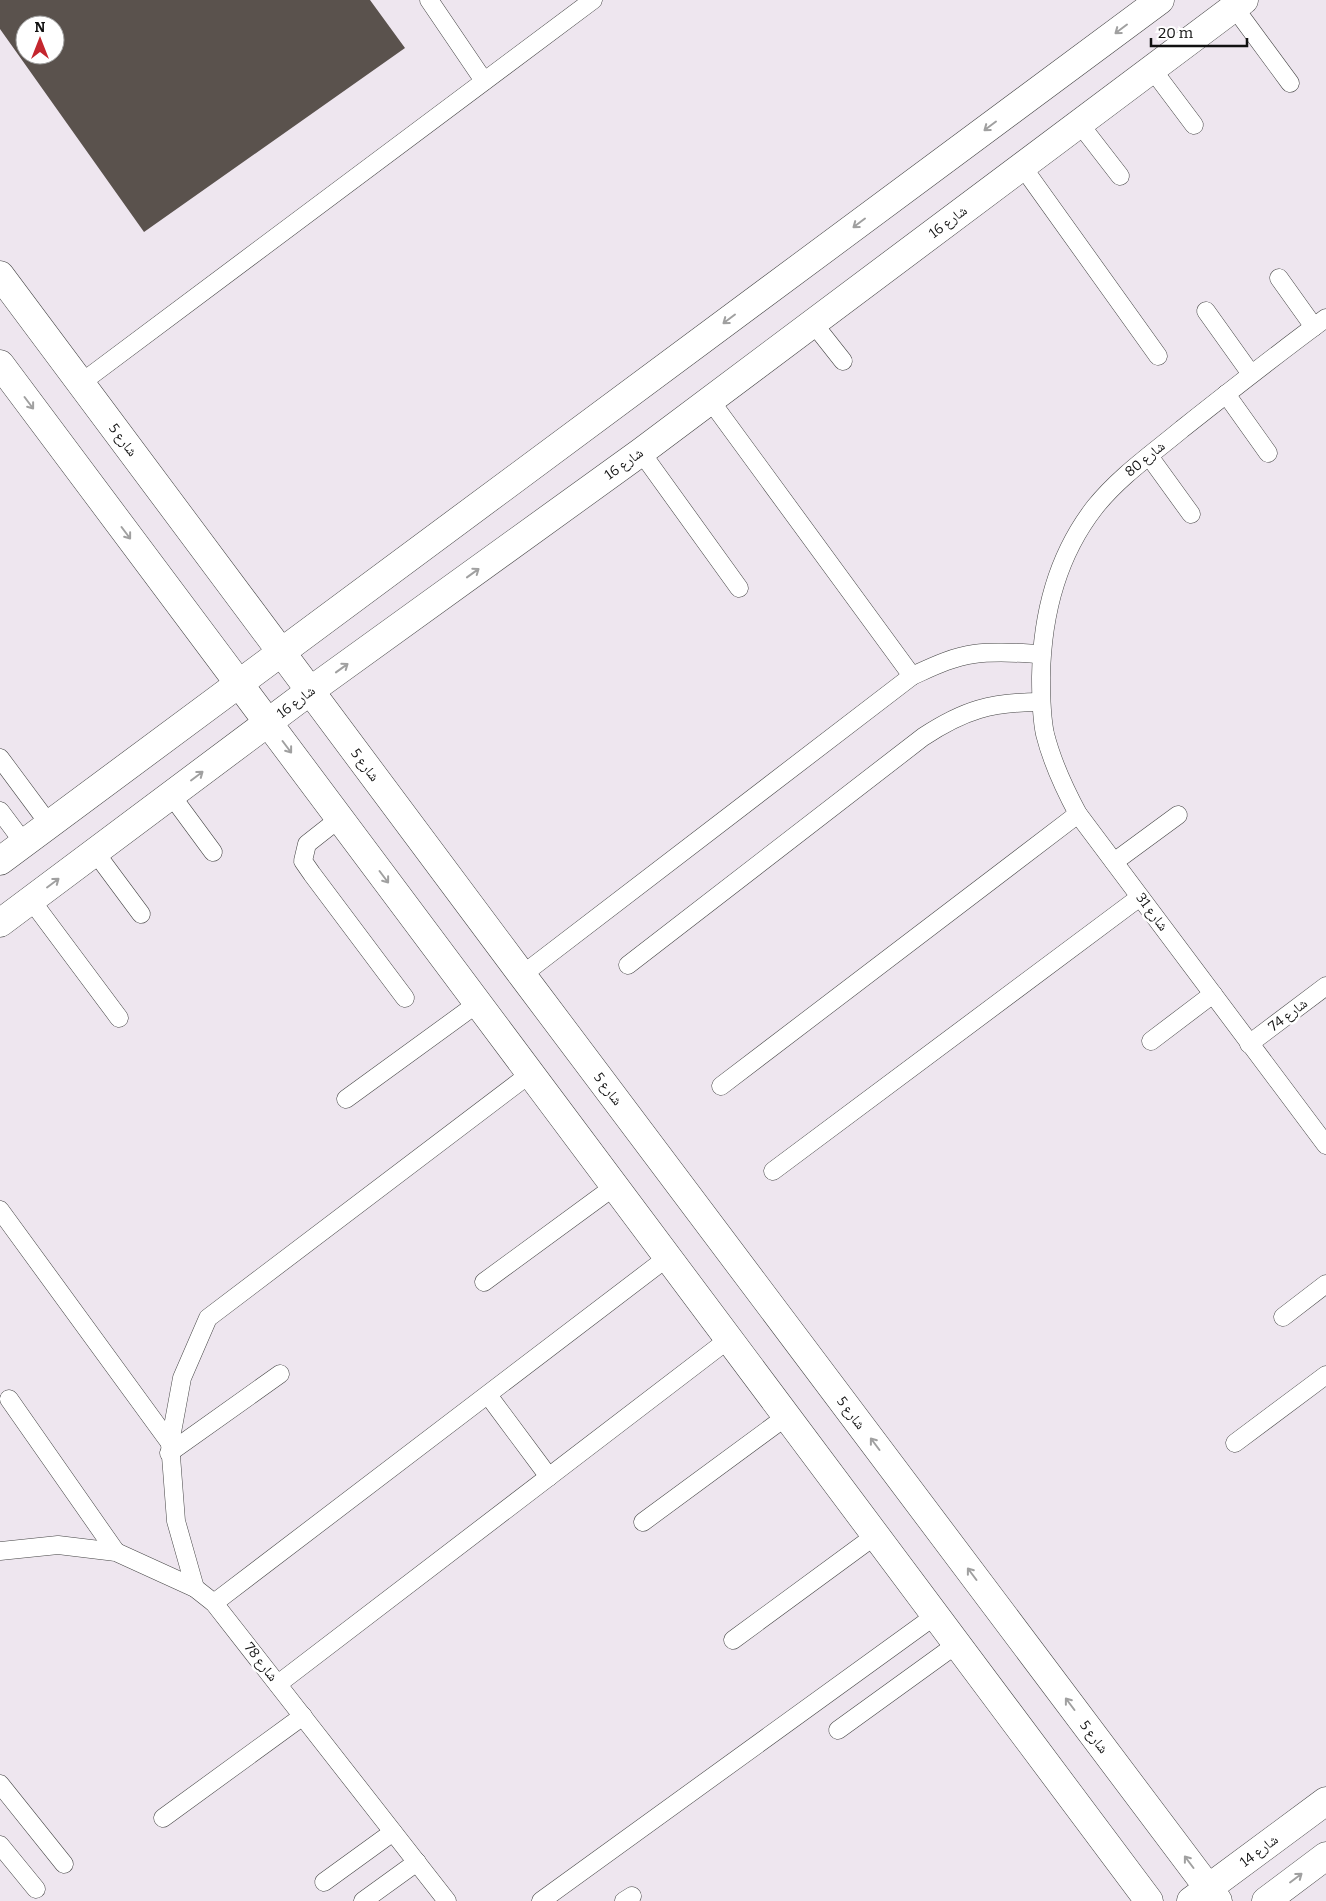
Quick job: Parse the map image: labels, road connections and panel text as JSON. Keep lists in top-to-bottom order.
{
  "streets": {
    "street": ["شارع 16", "شارع 5", "شارع 14"],
    "lane": [
      "شارع 80",
      "شارع 31",
      "شارع 74",
      "شارع 78"
    ]
  },
  "crossings": [
    ["شارع 16", "شارع 5"],
    ["شارع 5", "شارع 14"],
    ["شارع 80", "شارع 31"],
    ["شارع 31", "شارع 74"]
  ],
  "scale_bar": "20 m",
  "north": "top"
}
